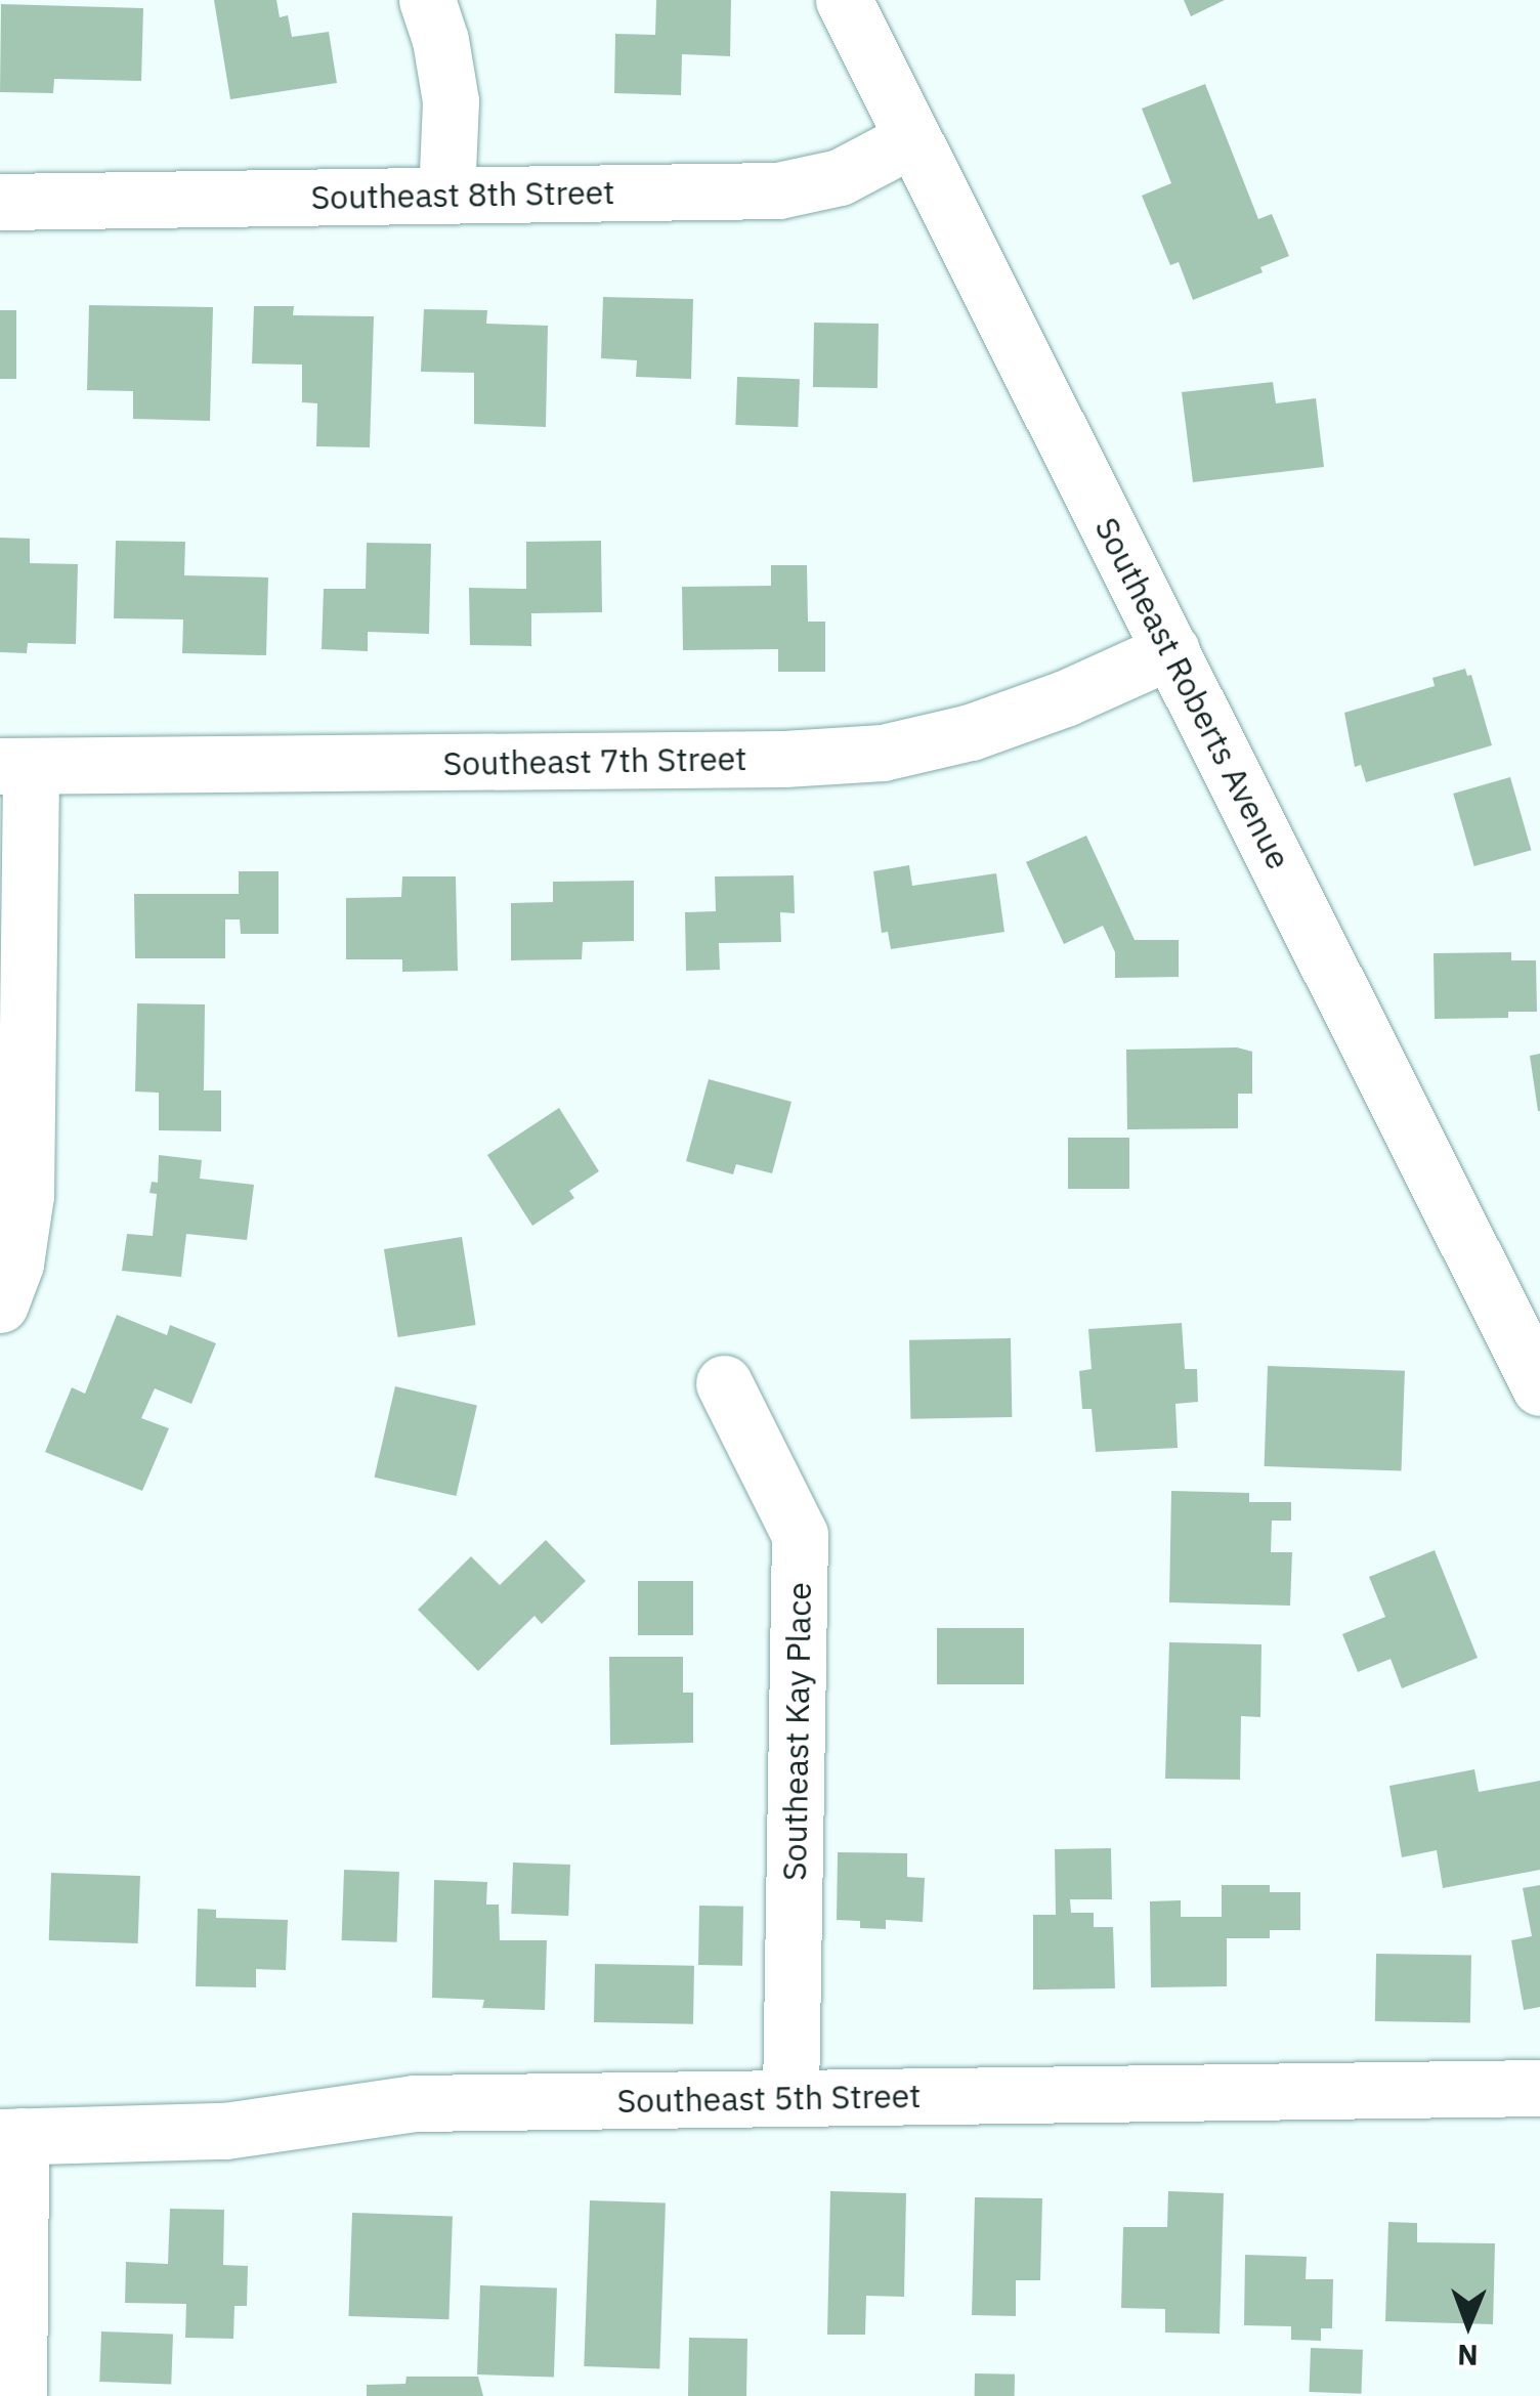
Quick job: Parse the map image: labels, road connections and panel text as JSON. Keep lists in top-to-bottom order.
{
  "streets": {
    "street": [
      "Southeast 8th Street",
      "Southeast Roberts Avenue",
      "Southeast 7th Street",
      "Southeast Kay Place",
      "Southeast 5th Street"
    ]
  },
  "crossings": [
    ["Southeast 8th Street", "Southeast Roberts Avenue"],
    ["Southeast Roberts Avenue", "Southeast 7th Street"],
    ["Southeast Kay Place", "Southeast 5th Street"]
  ],
  "north": "bottom"
}
